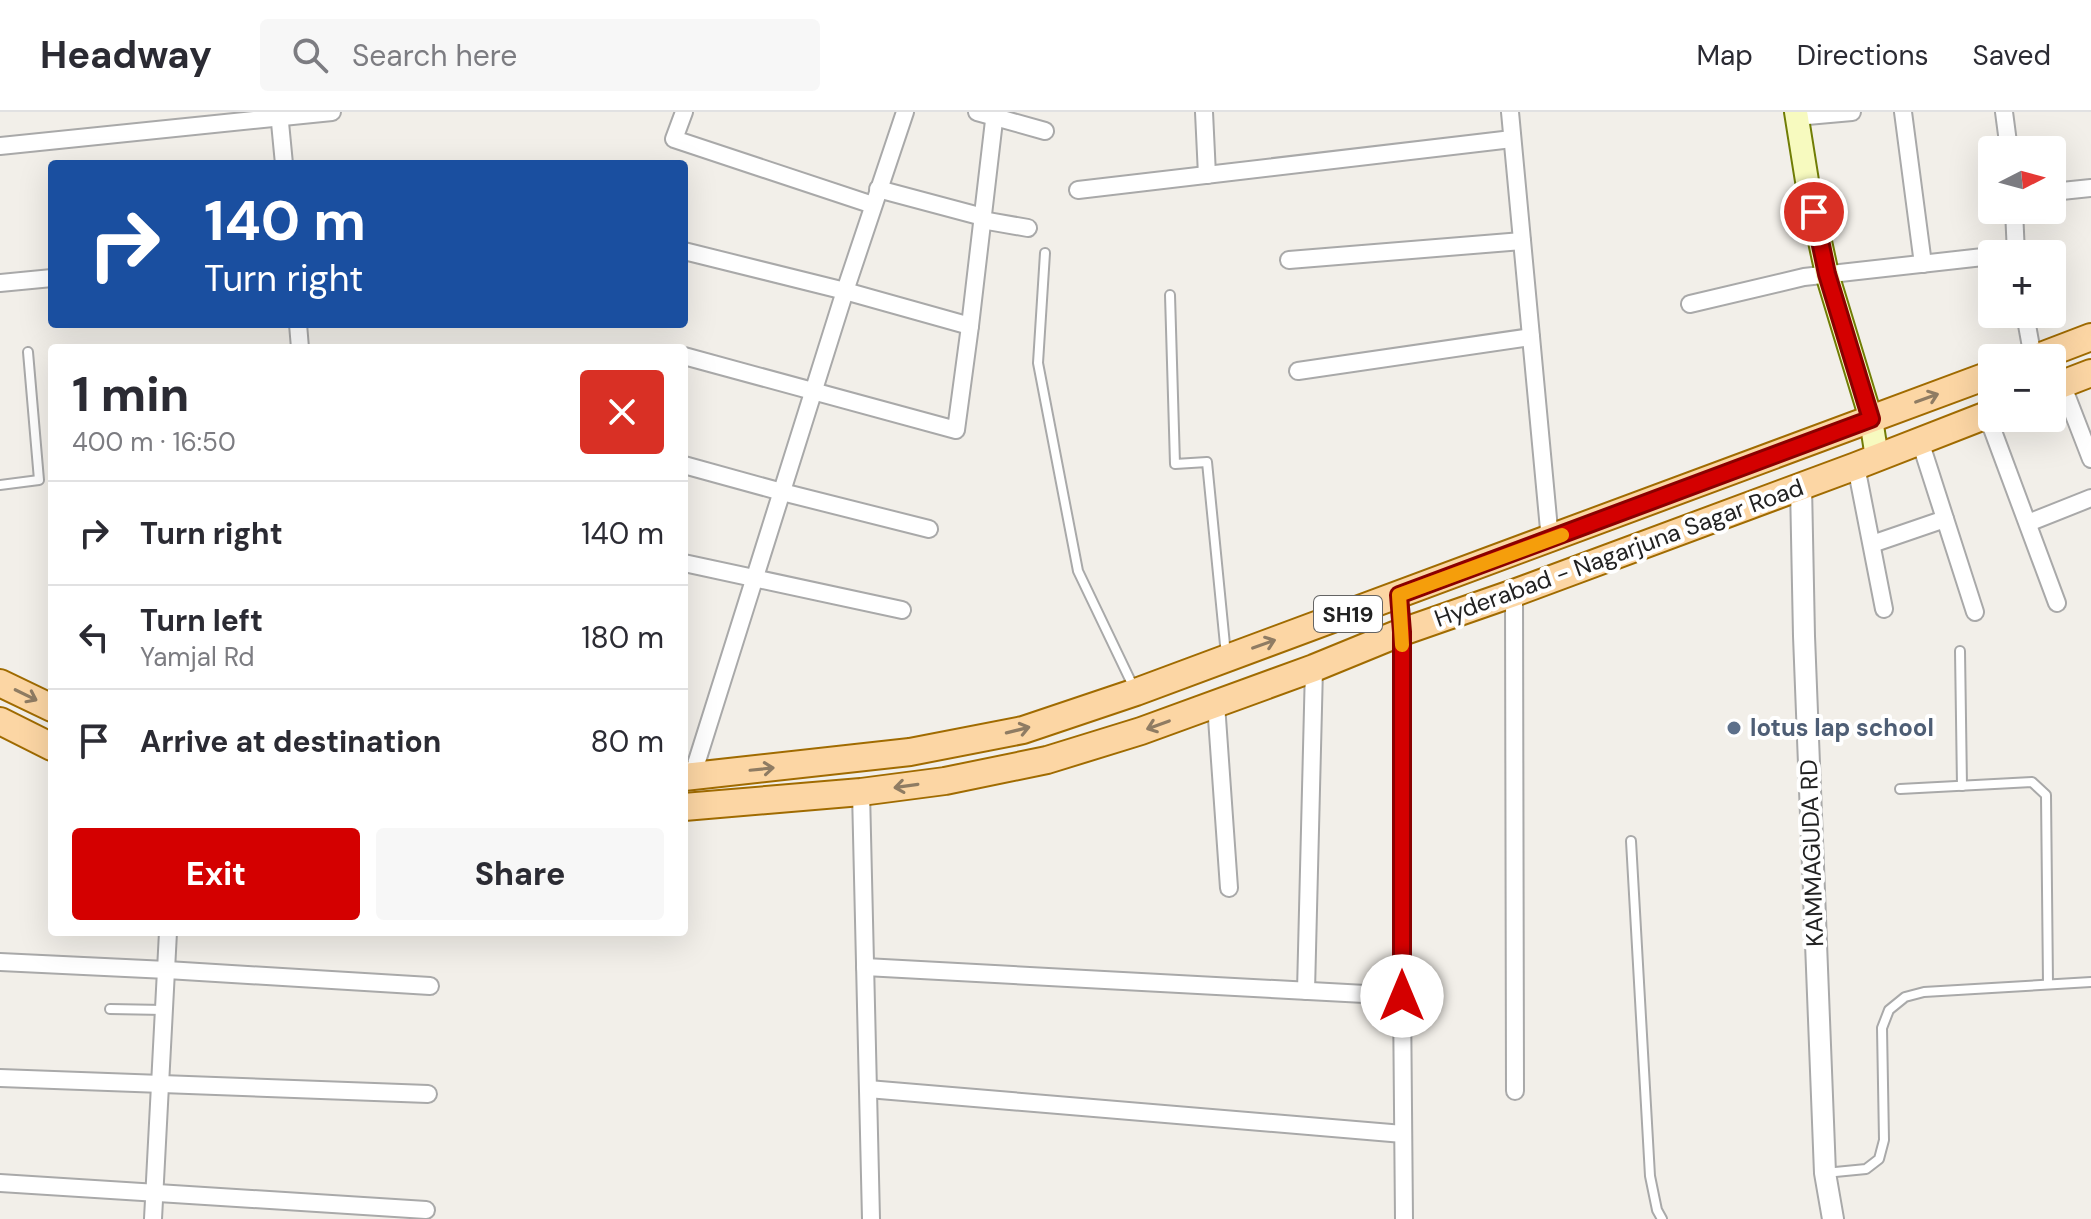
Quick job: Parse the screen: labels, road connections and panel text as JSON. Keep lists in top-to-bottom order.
{
  "streets": {
    "main road": ["Hyderabad - Nagarjuna Sagar Road", "SH19"],
    "street": ["KAMMAGUDA RD"]
  },
  "crossings": [
    ["Hyderabad - Nagarjuna Sagar Road", "KAMMAGUDA RD"]
  ],
  "places": ["lotus lap school"],
  "north": "right",
  "page": {
    "header": "Headway",
    "search": "Search here",
    "nav": ["Map", "Directions", "Saved"],
    "map_buttons": ["+", "−"],
    "turn": ["140 m", "Turn right"],
    "heading": ["1 min", "400 m · 16:50"],
    "list": [
      {
        "name": "Turn right",
        "value": "140 m"
      },
      {
        "name": "Turn left",
        "note": "Yamjal Rd",
        "value": "180 m"
      },
      {
        "name": "Arrive at destination",
        "value": "80 m"
      }
    ],
    "buttons": ["Exit", "Share"]
  }
}
